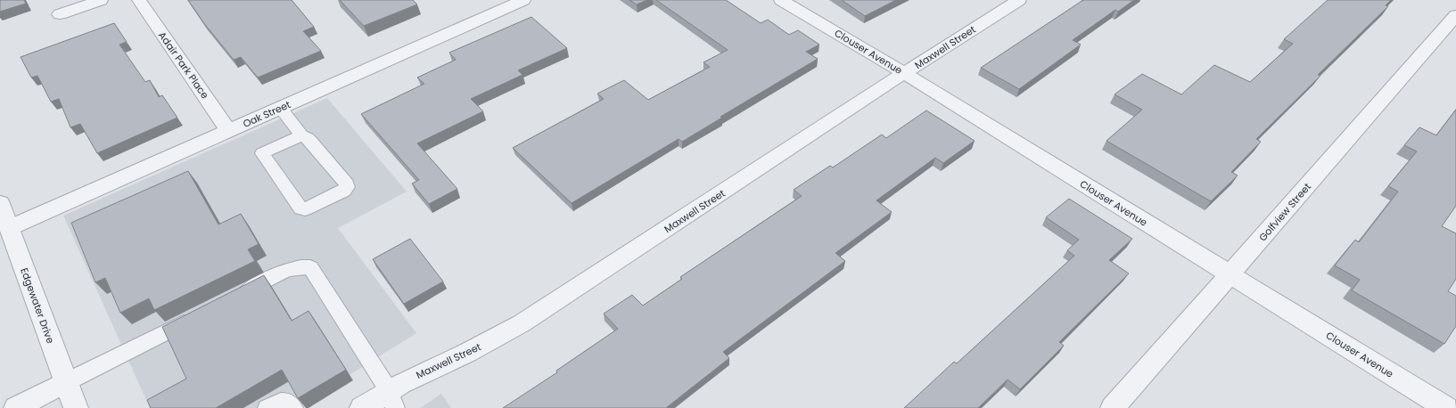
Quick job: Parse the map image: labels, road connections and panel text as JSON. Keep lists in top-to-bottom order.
{
  "streets": {
    "street": [
      "Maxwell Street",
      "Clouser Avenue",
      "Adair Park Place",
      "Oak Street",
      "Golfview Street",
      "Edgewater Drive"
    ]
  },
  "crossings": [
    ["Maxwell Street", "Clouser Avenue"],
    ["Clouser Avenue", "Golfview Street"],
    ["Adair Park Place", "Oak Street"],
    ["Oak Street", "Edgewater Drive"]
  ]
}
